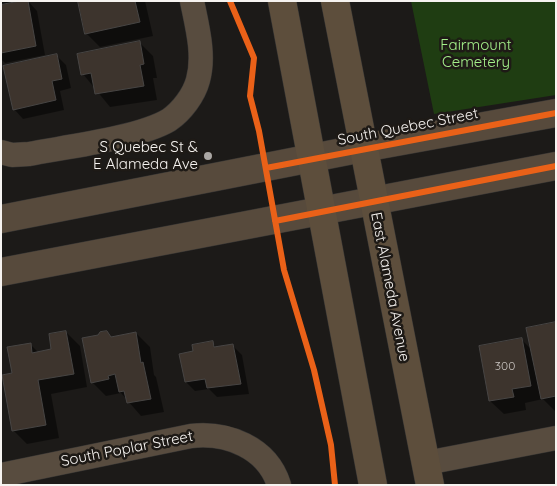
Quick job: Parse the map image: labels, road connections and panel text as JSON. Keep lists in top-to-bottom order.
{
  "streets": {
    "main road": ["South Quebec Street", "East Alameda Avenue"],
    "street": ["South Poplar Street"]
  },
  "crossings": [
    ["South Quebec Street", "East Alameda Avenue"]
  ],
  "parks": ["Fairmount Cemetery"],
  "places": ["S Quebec St & E Alameda Ave"],
  "house_numbers": ["300"]
}
